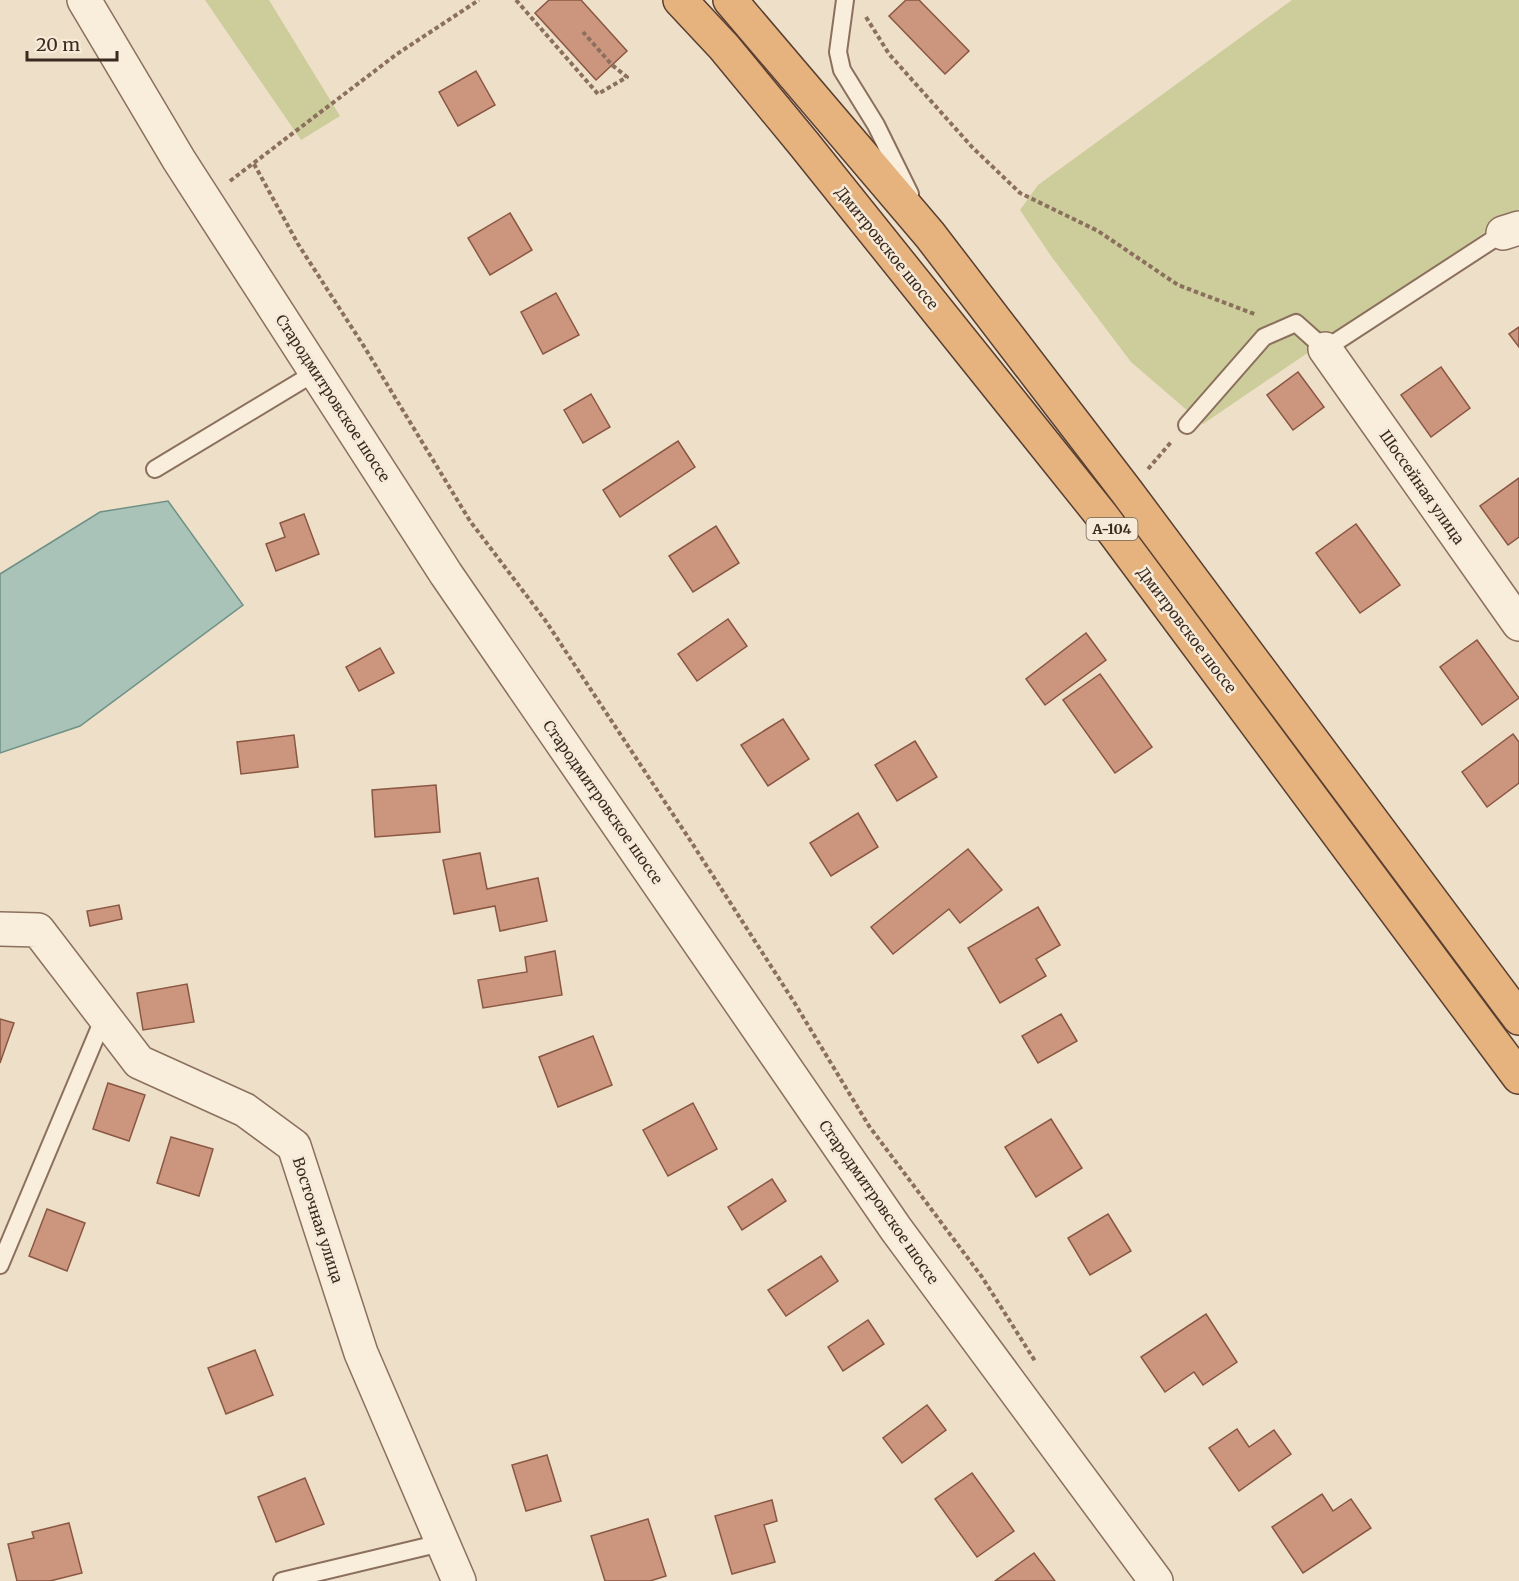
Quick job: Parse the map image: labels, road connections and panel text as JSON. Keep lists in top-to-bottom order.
{
  "streets": {
    "highway": ["Дмитровское шоссе", "А-104"],
    "street": ["Стародмитровское шоссе", "Шоссейная улица", "Восточная улица"]
  },
  "scale_bar": "20 m"
}
